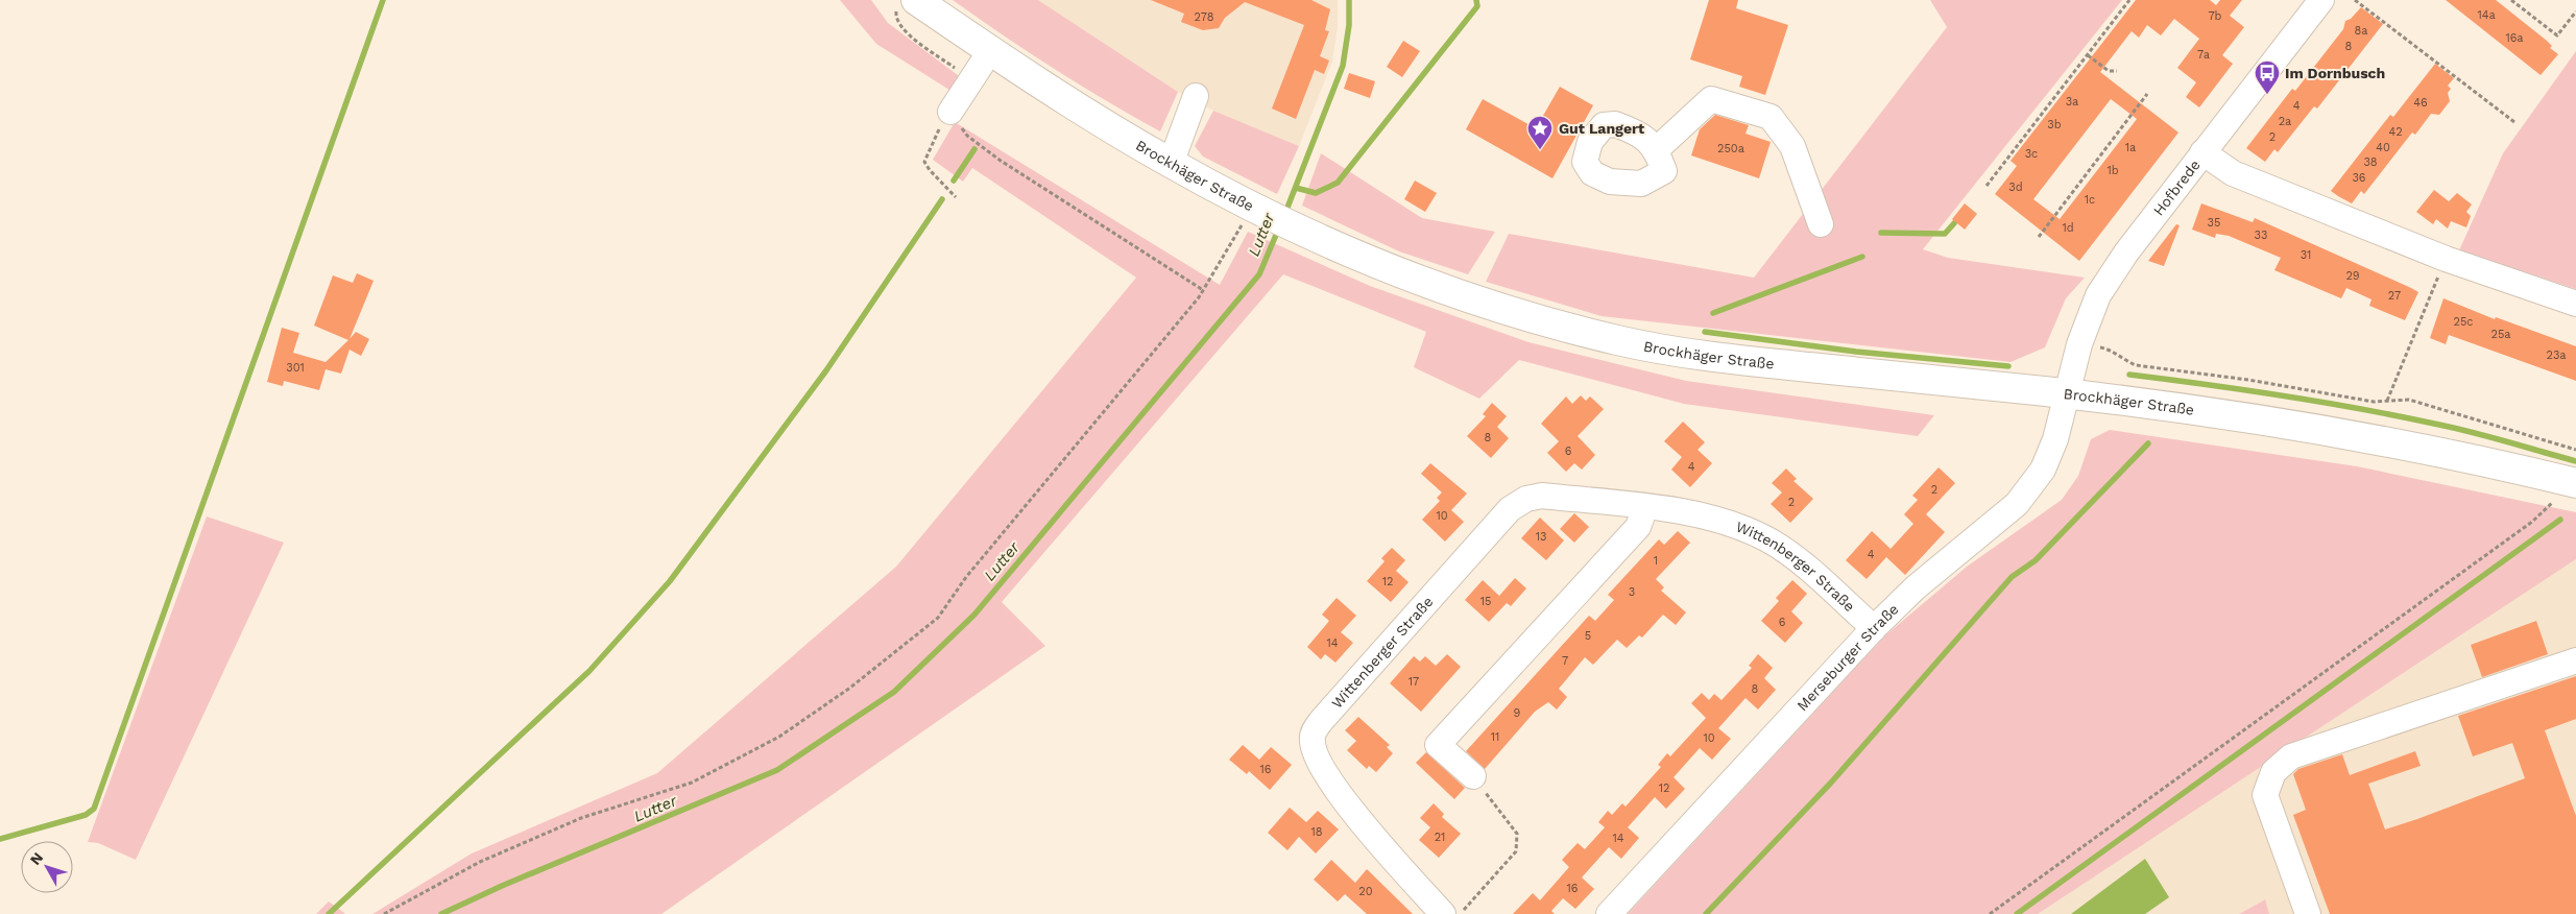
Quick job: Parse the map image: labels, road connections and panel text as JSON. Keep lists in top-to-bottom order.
{
  "streets": {
    "main road": ["Brockhäger Straße"],
    "street": ["Hofbrede", "Wittenberger Straße", "Merseburger Straße"]
  },
  "crossings": [
    ["Brockhäger Straße", "Hofbrede"],
    ["Brockhäger Straße", "Merseburger Straße"],
    ["Hofbrede", "Merseburger Straße"],
    ["Wittenberger Straße", "Merseburger Straße"]
  ],
  "water": ["Lutter"],
  "places": {
    "bus stop": ["Im Dornbusch"],
    "place": ["Gut Langert"]
  },
  "house_numbers": [
    "14a",
    "7b",
    "278",
    "8a",
    "16a",
    "8",
    "7a",
    "3a",
    "46",
    "4",
    "2a",
    "3b",
    "42",
    "2",
    "1a",
    "40",
    "250a",
    "3c",
    "38",
    "1b",
    "36",
    "3d",
    "1c",
    "35",
    "1d",
    "33",
    "31",
    "29",
    "27",
    "25c",
    "25a",
    "23a",
    "301",
    "8",
    "6",
    "4",
    "2",
    "2",
    "10",
    "13",
    "4",
    "1",
    "12",
    "3",
    "15",
    "6",
    "5",
    "14",
    "7",
    "17",
    "8",
    "9",
    "11",
    "10",
    "16",
    "12",
    "18",
    "21",
    "14",
    "16",
    "20"
  ],
  "north": "top left"
}
